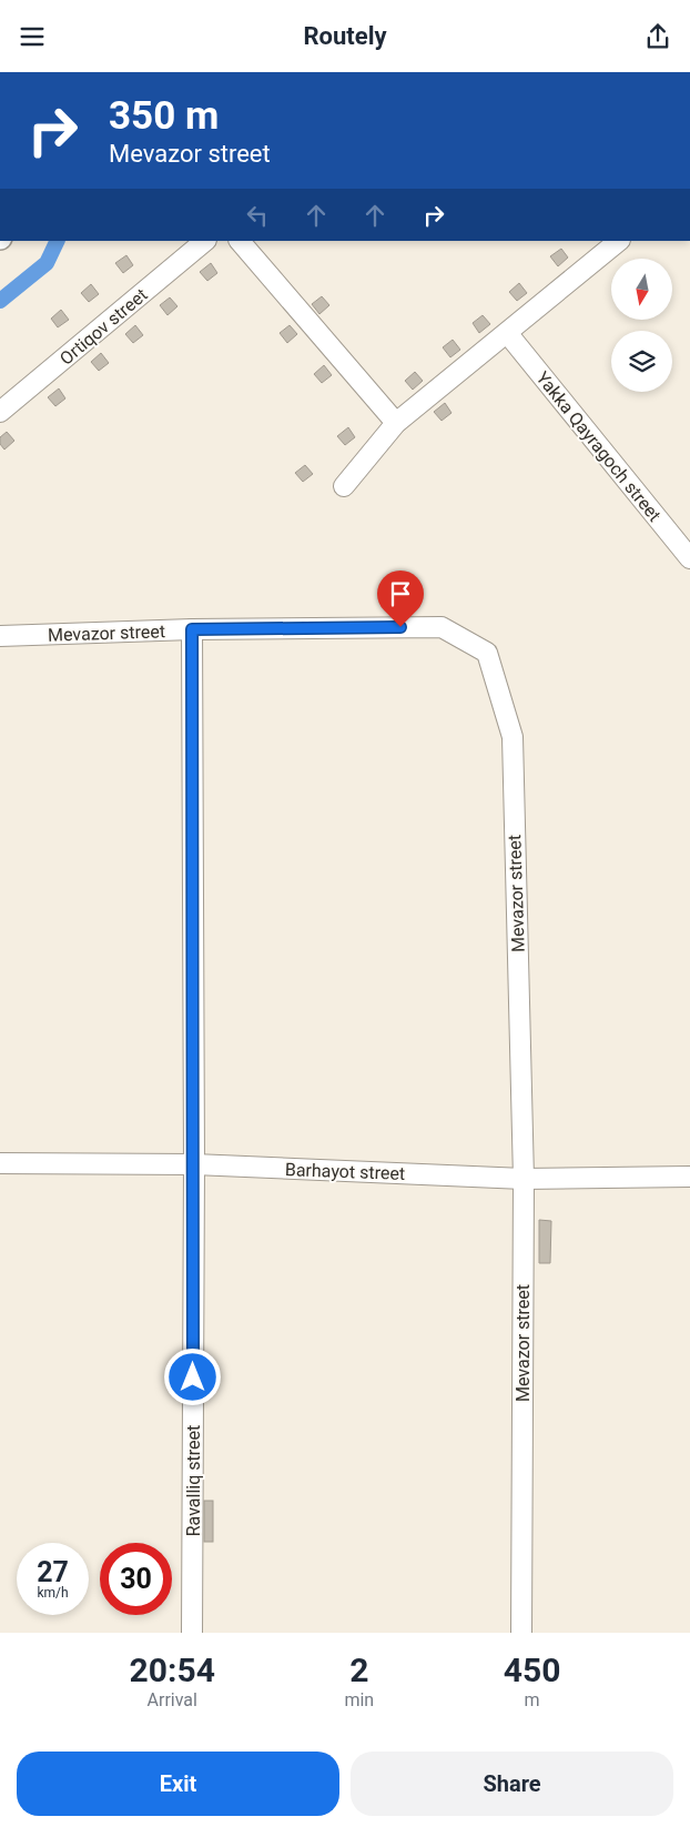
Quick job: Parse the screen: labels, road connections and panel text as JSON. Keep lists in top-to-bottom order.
{
  "streets": {
    "street": [
      "Ortiqov street",
      "Yakka Qayragoch street",
      "Mevazor street",
      "Barhayot street",
      "Ravalliq street"
    ]
  },
  "crossings": [
    ["Mevazor street", "Barhayot street"],
    ["Mevazor street", "Ravalliq street"],
    ["Barhayot street", "Ravalliq street"]
  ],
  "north": "bottom",
  "page": {
    "header": "Routely",
    "turn": ["350 m", "Mevazor street"],
    "speed": "27 km/h",
    "limit": "30",
    "eta": [
      "20:54",
      "Arrival",
      "2",
      "min",
      "450",
      "m"
    ],
    "buttons": ["Exit", "Share"]
  }
}
